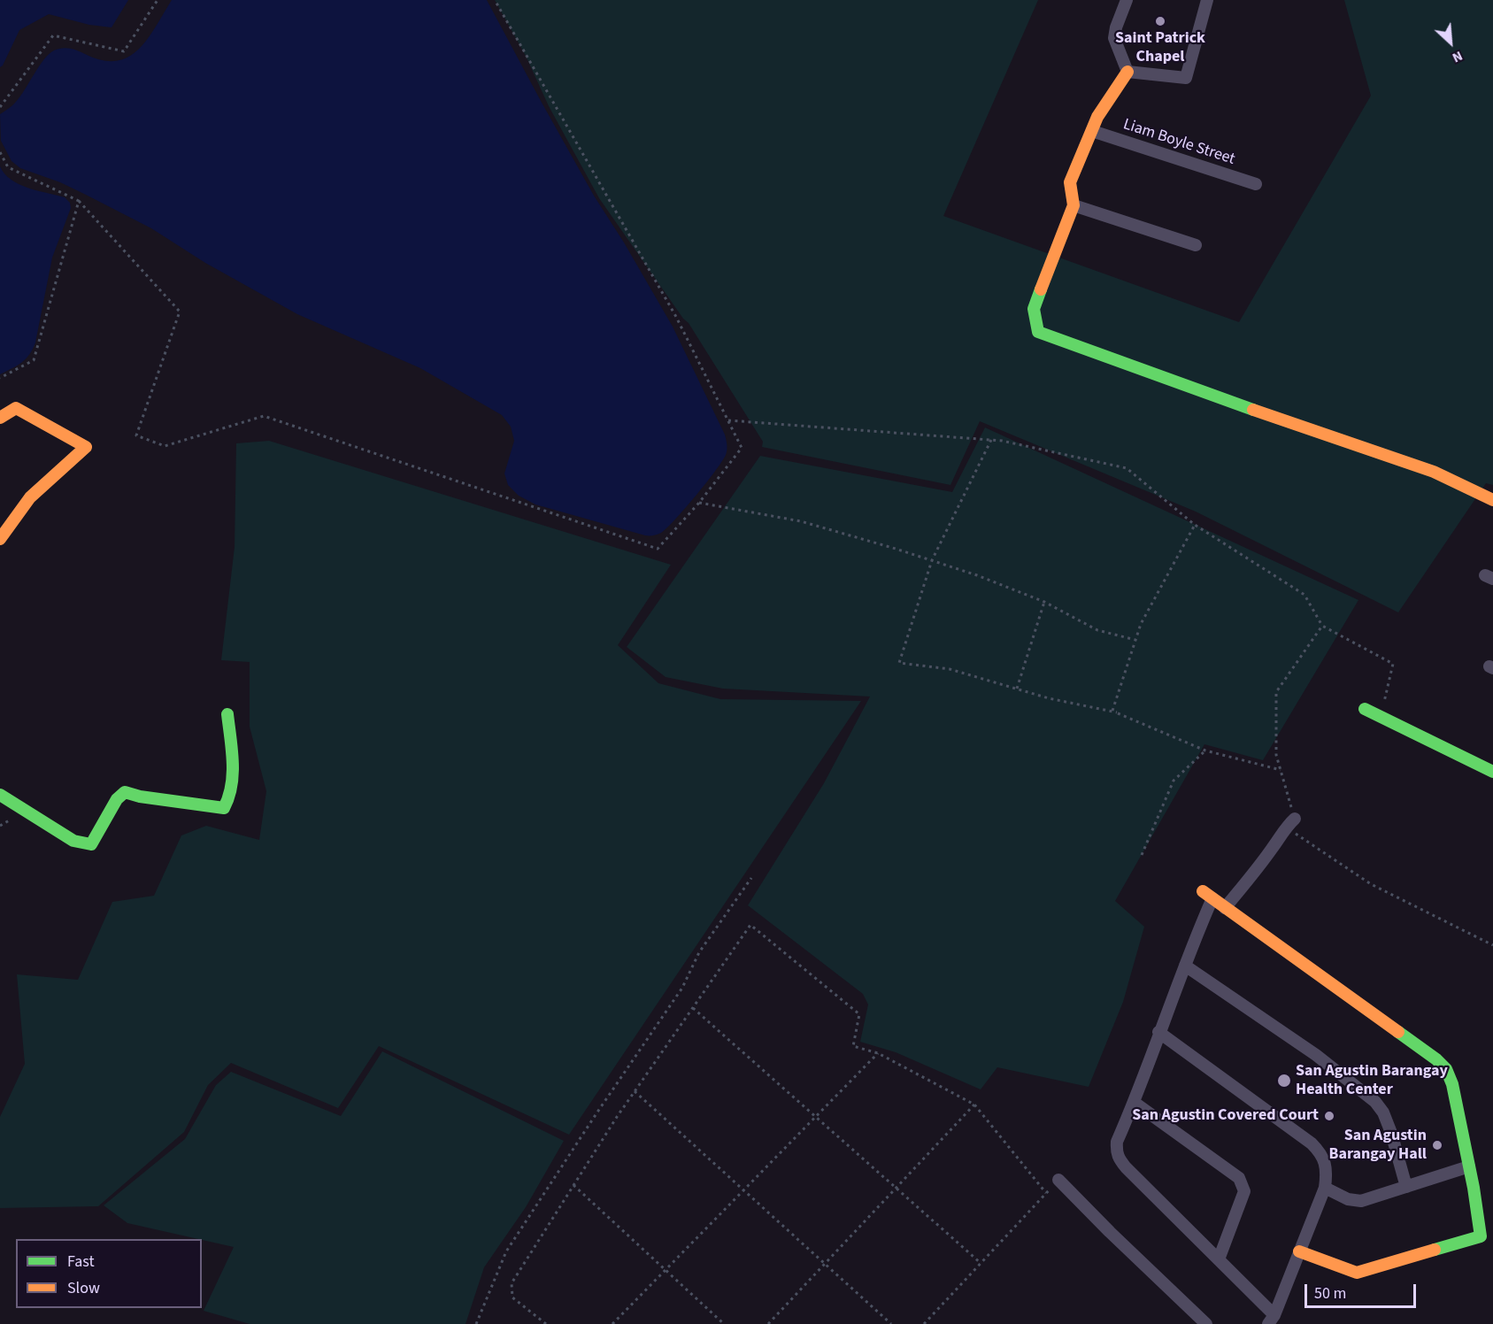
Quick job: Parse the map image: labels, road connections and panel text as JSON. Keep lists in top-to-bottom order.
{
  "streets": {
    "street": ["Liam Boyle Street"]
  },
  "places": [
    "Saint Patrick Chapel",
    "San Agustin Barangay Health Center",
    "San Agustin Covered Court",
    "San Agustin Barangay Hall"
  ],
  "legend": ["Fast", "Slow"],
  "scale_bar": "50 m",
  "north": "bottom right"
}
